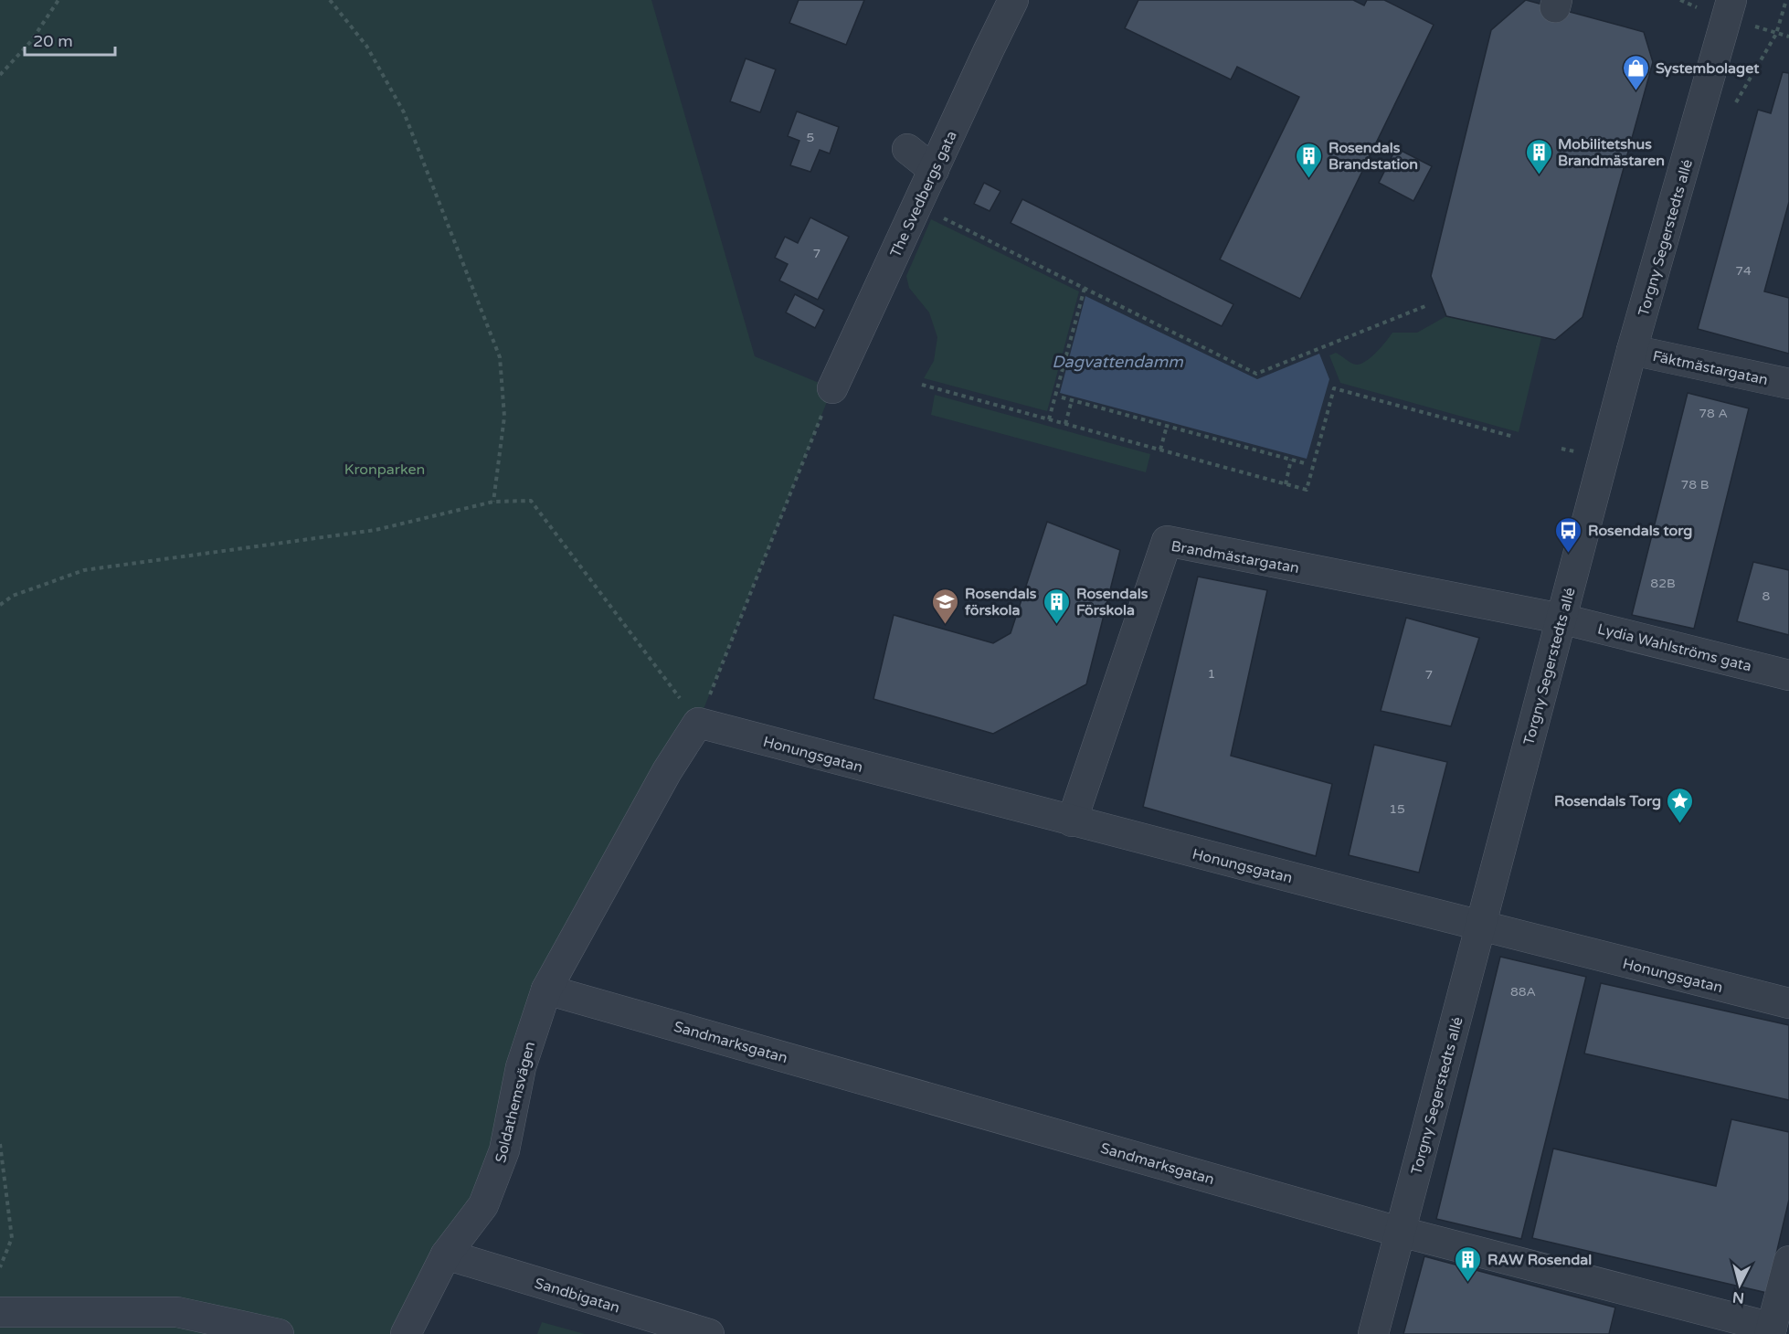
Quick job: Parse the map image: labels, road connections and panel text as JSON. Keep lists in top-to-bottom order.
{
  "streets": {
    "street": [
      "The Svedbergs gata",
      "Torgny Segerstedts allé",
      "Fäktmästargatan",
      "Brandmästargatan",
      "Lydia Wahlströms gata",
      "Honungsgatan",
      "Sandmarksgatan",
      "Soldathemsvägen",
      "Sandbigatan"
    ]
  },
  "crossings": [
    ["Torgny Segerstedts allé", "Fäktmästargatan"],
    ["Torgny Segerstedts allé", "Brandmästargatan"],
    ["Torgny Segerstedts allé", "Lydia Wahlströms gata"],
    ["Torgny Segerstedts allé", "Honungsgatan"],
    ["Torgny Segerstedts allé", "Sandmarksgatan"],
    ["Brandmästargatan", "Lydia Wahlströms gata"],
    ["Brandmästargatan", "Honungsgatan"],
    ["Honungsgatan", "Soldathemsvägen"],
    ["Sandmarksgatan", "Soldathemsvägen"],
    ["Soldathemsvägen", "Sandbigatan"]
  ],
  "water": ["Dagvattendamm"],
  "parks": ["Kronparken"],
  "places": {
    "shop": ["Systembolaget"],
    "building": [
      "Mobilitetshus Brandmästaren",
      "Rosendals Brandstation",
      "Rosendals Förskola",
      "RAW Rosendal"
    ],
    "bus stop": ["Rosendals torg"],
    "school or university": ["Rosendals förskola"],
    "place": ["Rosendals Torg"]
  },
  "house_numbers": [
    "5",
    "7",
    "74",
    "78 A",
    "78 B",
    "82B",
    "8",
    "1",
    "7",
    "15",
    "88A"
  ],
  "scale_bar": "20 m",
  "north": "bottom"
}
